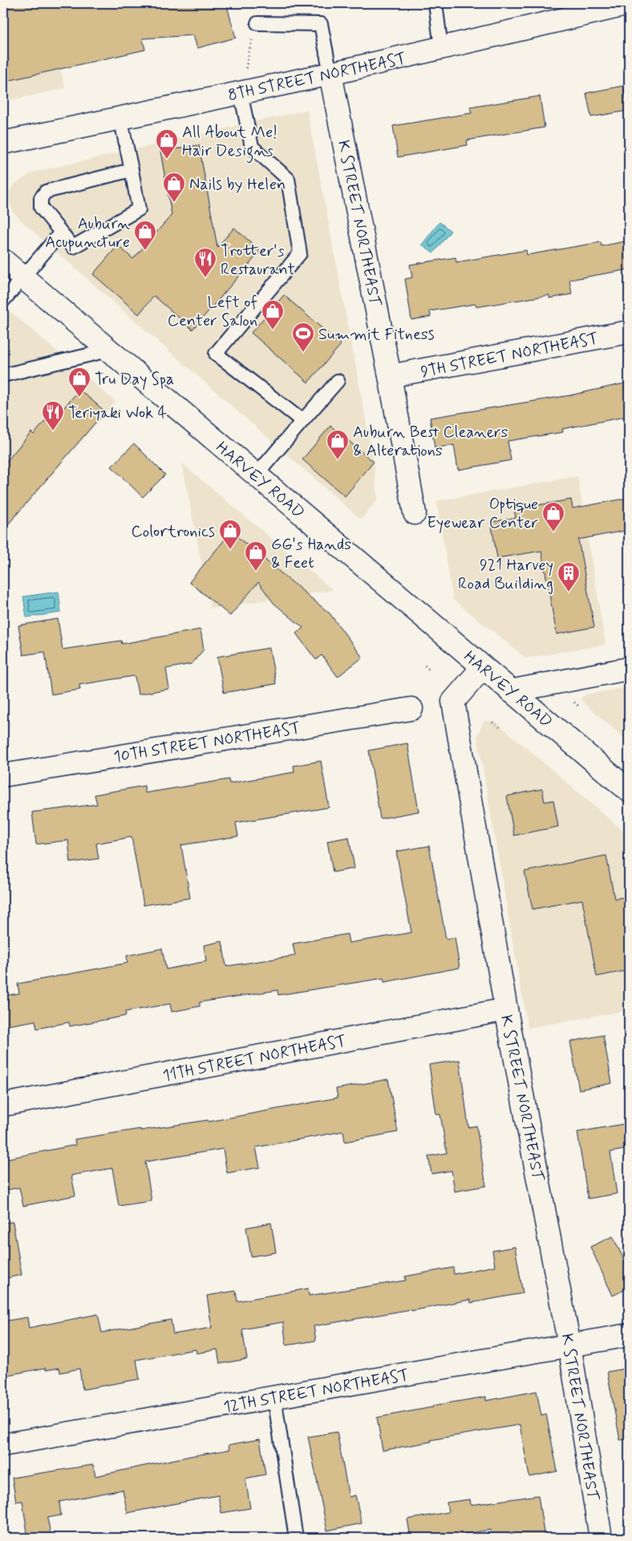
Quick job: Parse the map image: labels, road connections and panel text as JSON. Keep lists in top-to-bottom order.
{
  "streets": {
    "street": [
      "8TH STREET NORTHEAST",
      "K STREET NORTHEAST",
      "9TH STREET NORTHEAST",
      "HARVEY ROAD",
      "10TH STREET NORTHEAST",
      "11TH STREET NORTHEAST",
      "12TH STREET NORTHEAST"
    ]
  },
  "crossings": [
    ["8TH STREET NORTHEAST", "K STREET NORTHEAST"],
    ["K STREET NORTHEAST", "9TH STREET NORTHEAST"],
    ["K STREET NORTHEAST", "HARVEY ROAD"],
    ["K STREET NORTHEAST", "11TH STREET NORTHEAST"],
    ["K STREET NORTHEAST", "12TH STREET NORTHEAST"]
  ],
  "places": {
    "shop": [
      "All About Me! Hair Designs",
      "Nails by Helen",
      "Auburn Acupuncture",
      "Left of Center Salon",
      "Tru Day Spa",
      "Auburn Best Cleaners & Alterations",
      "Optique Eyewear Center",
      "Colortronics",
      "GG's Hands & Feet"
    ],
    "restaurant": ["Trotter's Restaurant", "Teriyaki Wok 4"],
    "sports": ["Summit Fitness"],
    "building": ["921 Harvey Road Building"]
  }
}
